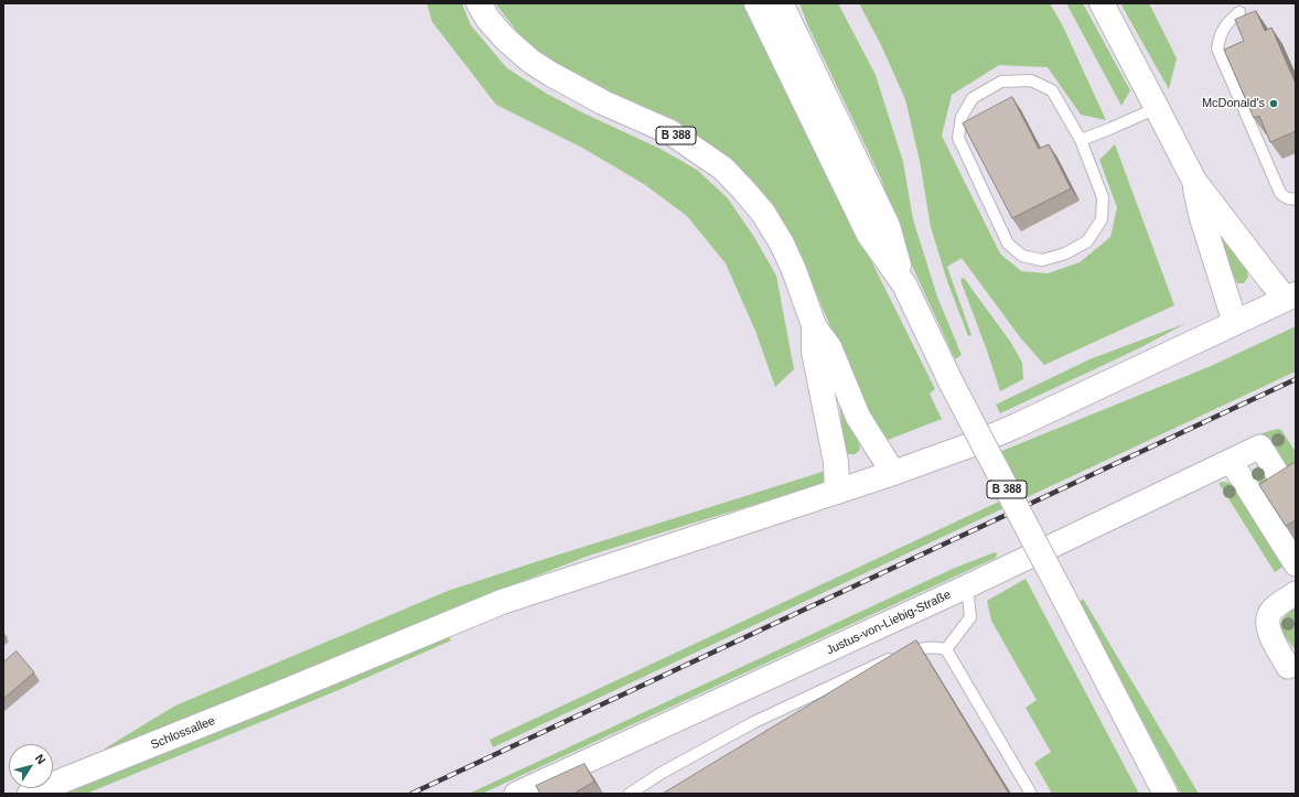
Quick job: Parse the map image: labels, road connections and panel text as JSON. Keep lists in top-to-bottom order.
{
  "streets": {
    "main road": ["B 388", "Schlossallee"],
    "street": ["Justus-von-Liebig-Straße"]
  },
  "crossings": [
    ["B 388", "Schlossallee"]
  ],
  "places": ["McDonald's"],
  "north": "top right"
}
